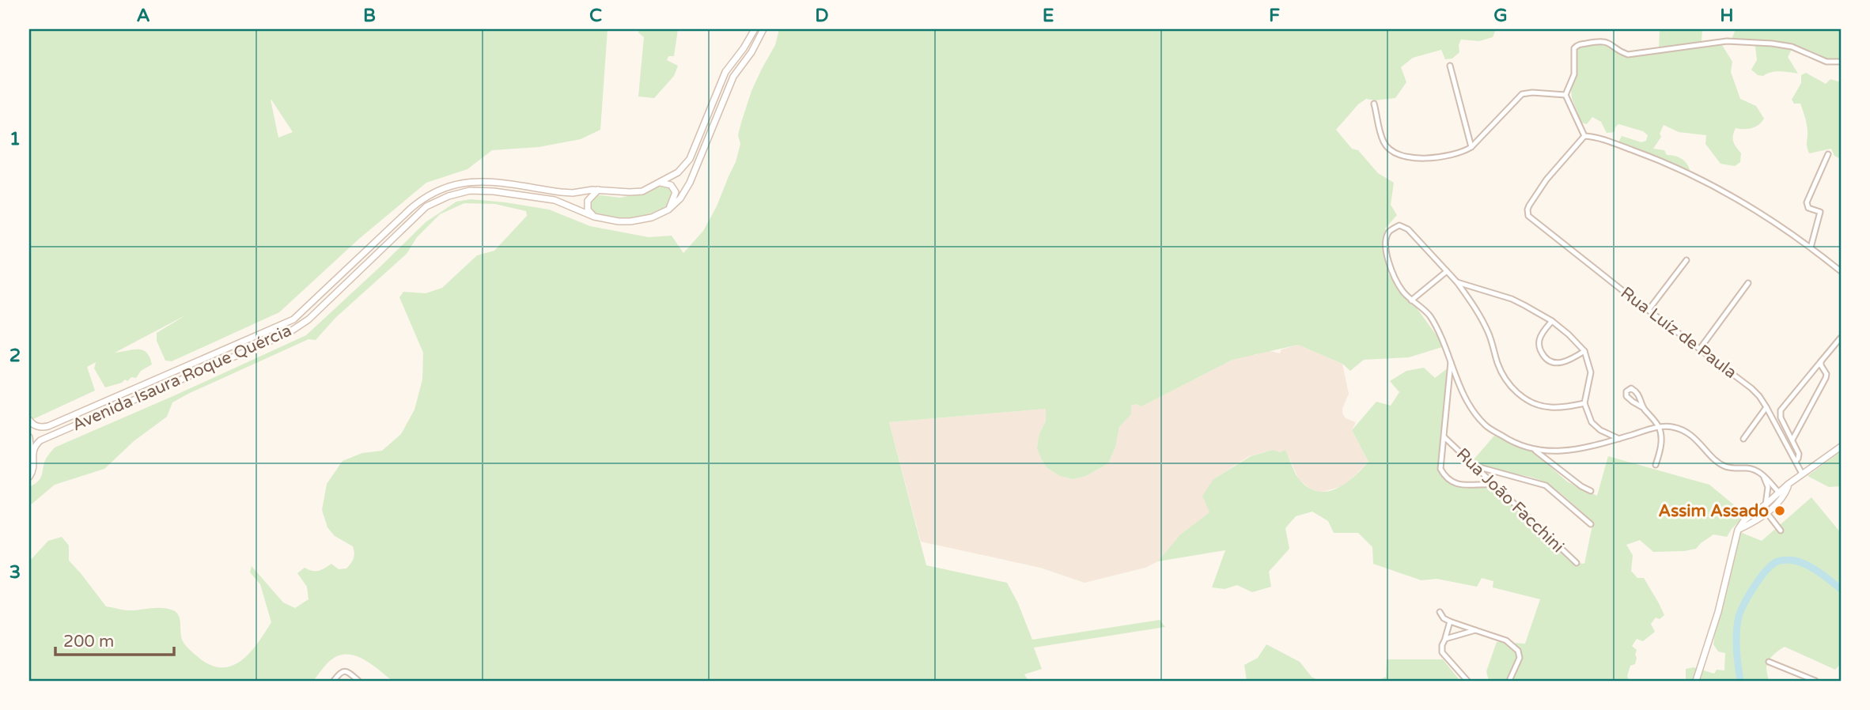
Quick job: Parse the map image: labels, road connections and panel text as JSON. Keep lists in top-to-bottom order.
{
  "streets": {
    "main road": ["Avenida Isaura Roque Quércia"],
    "street": ["Rua Luíz de Paula", "Rua João Facchini"]
  },
  "places": ["Assim Assado"],
  "scale_bar": "200 m",
  "grid": {
    "columns": [
      "A",
      "B",
      "C",
      "D",
      "E",
      "F",
      "G",
      "H"
    ],
    "rows": ["1", "2", "3"]
  }
}
